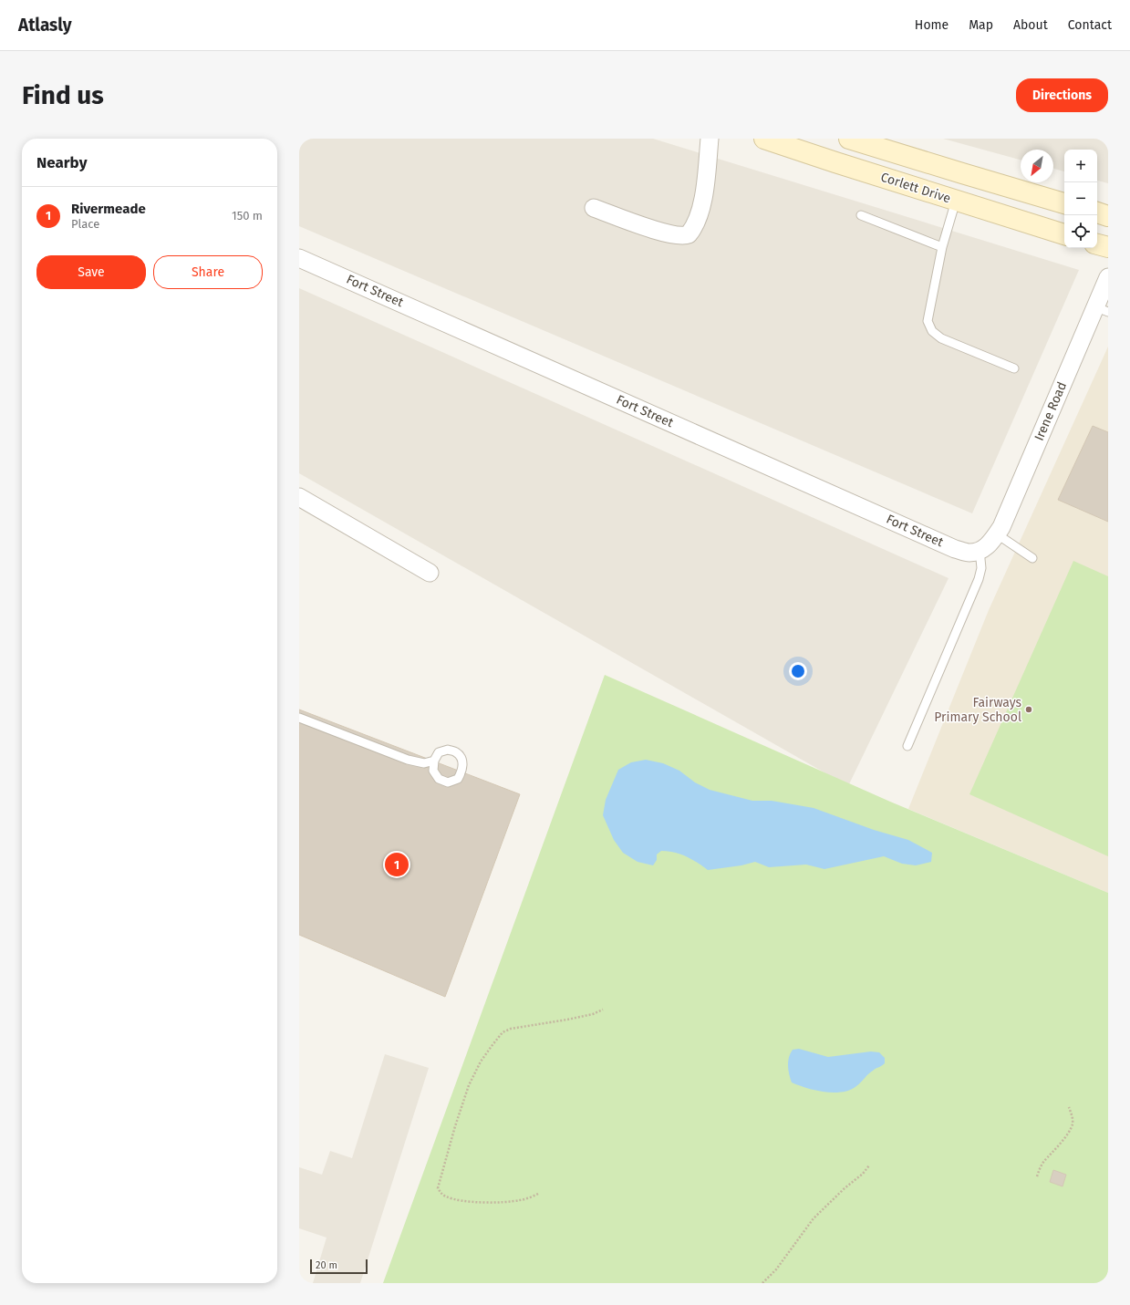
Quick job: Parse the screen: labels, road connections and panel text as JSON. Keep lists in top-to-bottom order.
{
  "streets": {
    "main road": ["Corlett Drive"],
    "street": ["Fort Street", "Irene Road"]
  },
  "crossings": [
    ["Fort Street", "Irene Road"]
  ],
  "places": ["Fairways Primary School"],
  "scale_bar": "20 m",
  "north": "bottom left",
  "page": {
    "header": "Atlasly",
    "nav": [
      "Home",
      "Map",
      "About",
      "Contact"
    ],
    "buttons": [
      "Directions",
      ["Save", "Share"]
    ],
    "title": "Find us",
    "heading": "Nearby",
    "map_buttons": ["+", "−"],
    "list": [
      {
        "mark": "1",
        "name": "Rivermeade",
        "note": "Place",
        "value": "150 m"
      }
    ],
    "pins": "1",
    "scale": "20 m"
  }
}
